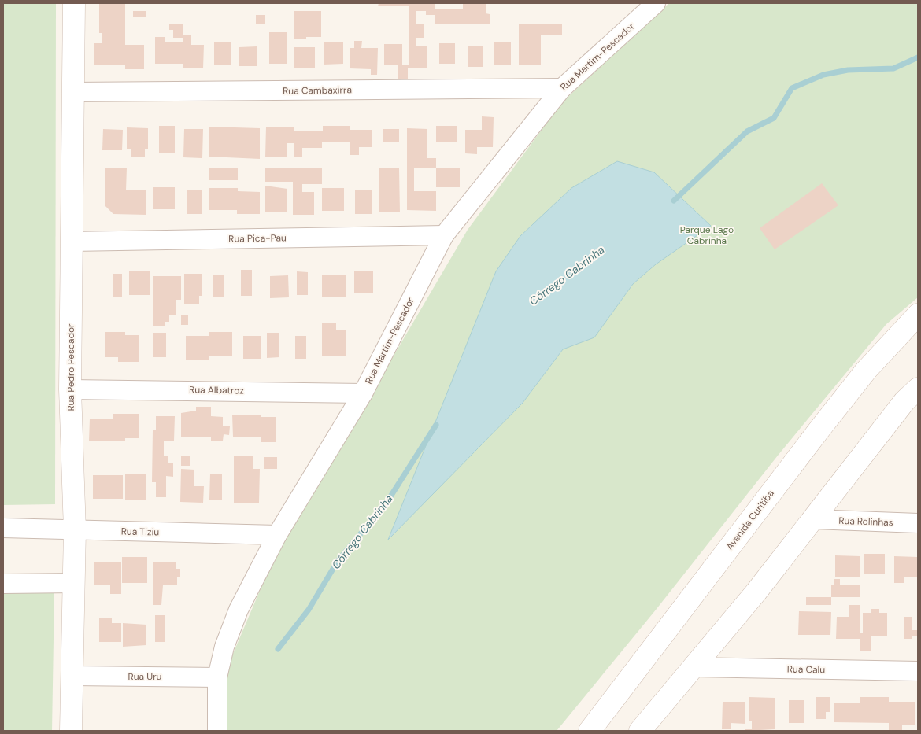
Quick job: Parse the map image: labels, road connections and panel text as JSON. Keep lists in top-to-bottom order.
{
  "streets": {
    "street": [
      "Rua Martim-Pescador",
      "Rua Cambaxirra",
      "Rua Pica-Pau",
      "Rua Pedro Pescador",
      "Rua Albatroz",
      "Avenida Curitiba",
      "Rua Rolinhas",
      "Rua Tiziu",
      "Rua Calu",
      "Rua Uru"
    ]
  },
  "crossings": [
    ["Rua Martim-Pescador", "Rua Cambaxirra"],
    ["Rua Martim-Pescador", "Rua Pica-Pau"],
    ["Rua Martim-Pescador", "Rua Albatroz"],
    ["Rua Martim-Pescador", "Rua Tiziu"],
    ["Rua Martim-Pescador", "Rua Uru"],
    ["Rua Cambaxirra", "Rua Pedro Pescador"],
    ["Rua Pica-Pau", "Rua Pedro Pescador"],
    ["Rua Pedro Pescador", "Rua Albatroz"],
    ["Rua Pedro Pescador", "Rua Tiziu"],
    ["Rua Pedro Pescador", "Rua Uru"]
  ],
  "water": ["Córrego Cabrinha"],
  "parks": ["Parque Lago Cabrinha"]
}
